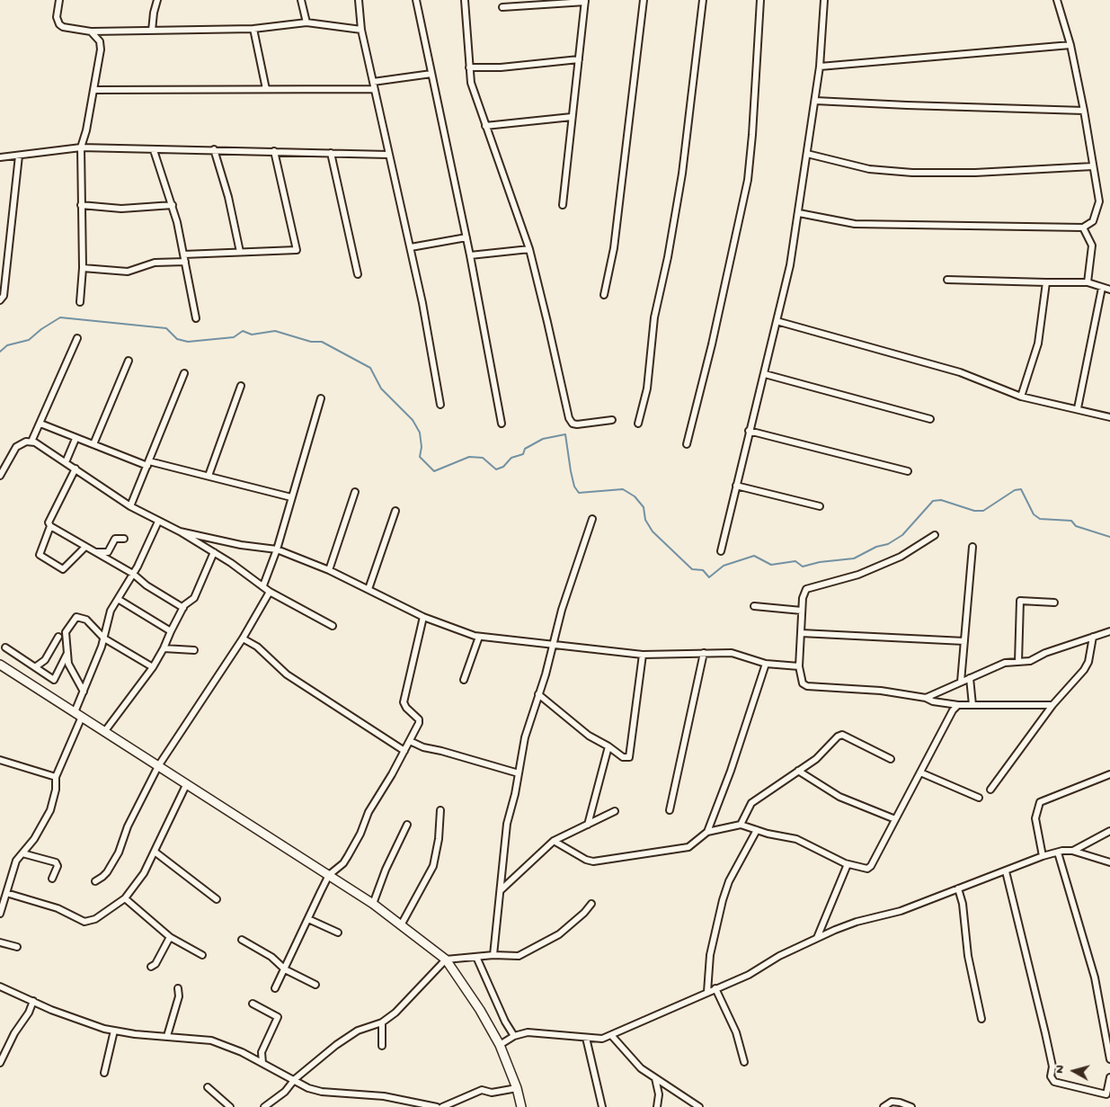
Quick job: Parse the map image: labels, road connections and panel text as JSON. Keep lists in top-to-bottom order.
{
  "north": "left"
}
